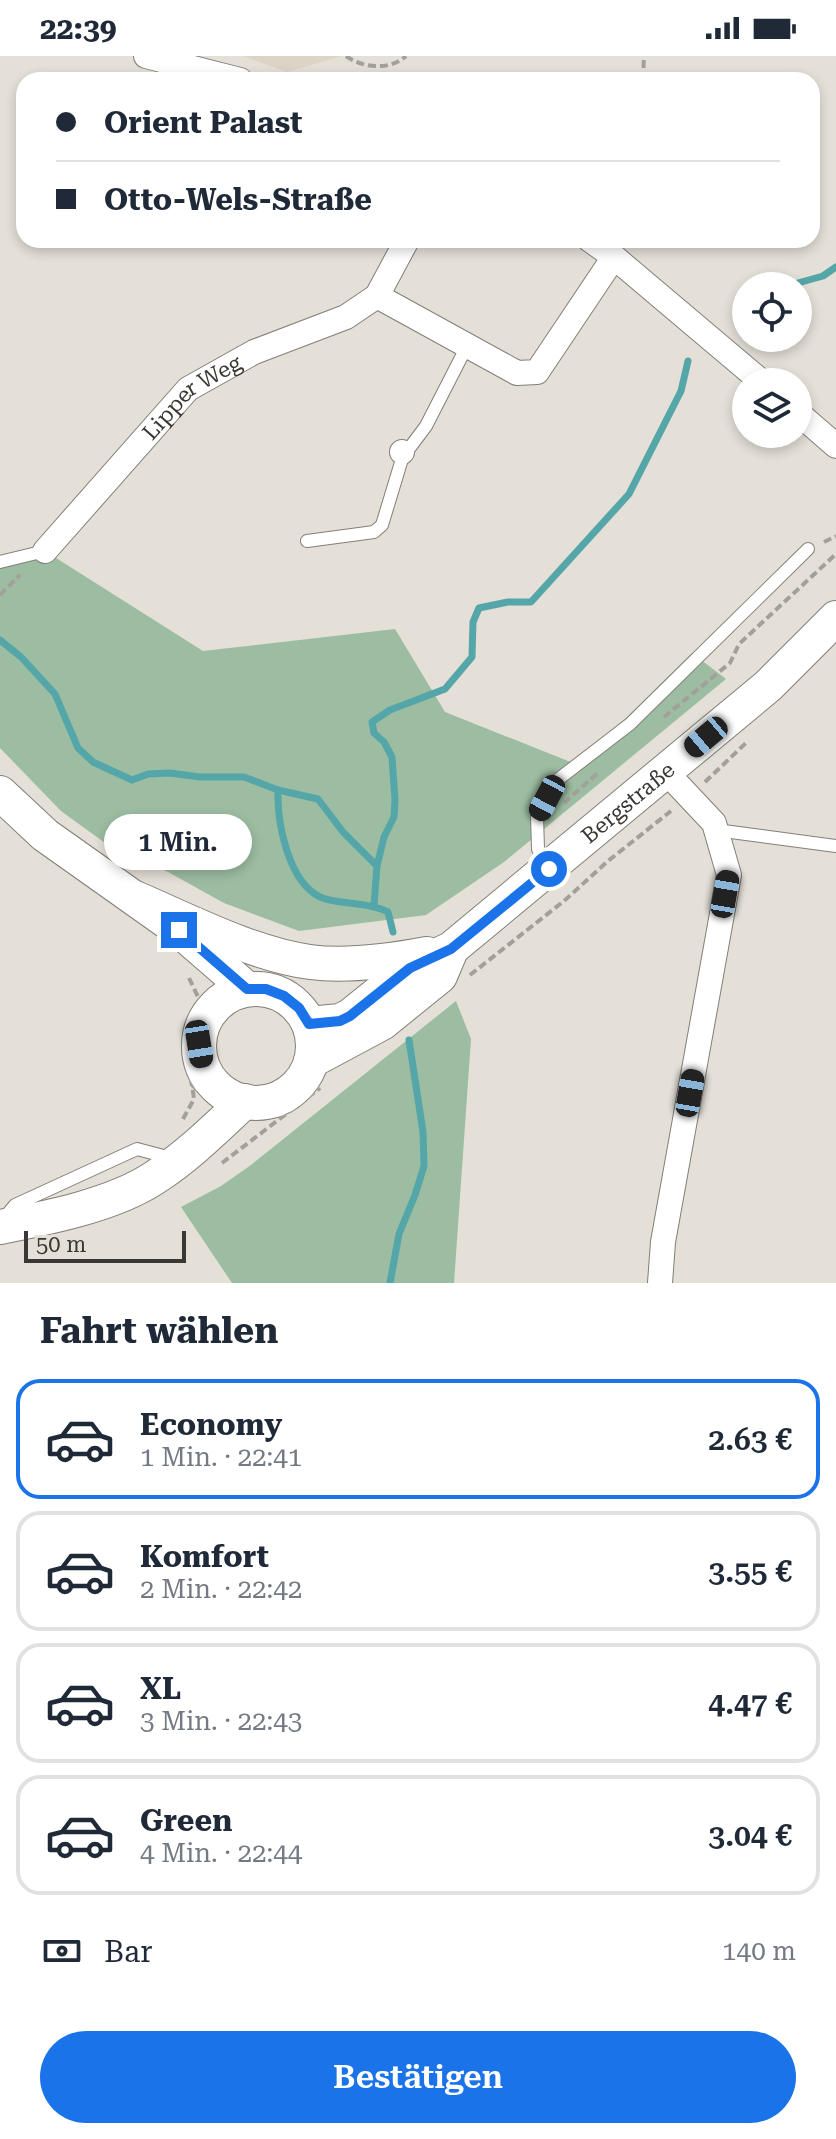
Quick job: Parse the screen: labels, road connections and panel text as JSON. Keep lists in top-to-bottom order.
{
  "streets": {
    "main road": ["Bergstraße"],
    "street": ["Lipper Weg"]
  },
  "scale_bar": "50 m",
  "page": {
    "status": "22:39",
    "banner": ["Orient Palast", "Otto-Wels-Straße"],
    "bubble": "1 Min.",
    "scale": "50 m",
    "heading": "Fahrt wählen",
    "list": [
      {
        "name": "Economy",
        "note": "1 Min. · 22:41",
        "value": "2.63 €"
      },
      {
        "name": "Komfort",
        "note": "2 Min. · 22:42",
        "value": "3.55 €"
      },
      {
        "name": "XL",
        "note": "3 Min. · 22:43",
        "value": "4.47 €"
      },
      {
        "name": "Green",
        "note": "4 Min. · 22:44",
        "value": "3.04 €"
      }
    ],
    "pay": ["Bar", "140 m"],
    "buttons": "Bestätigen"
  }
}
